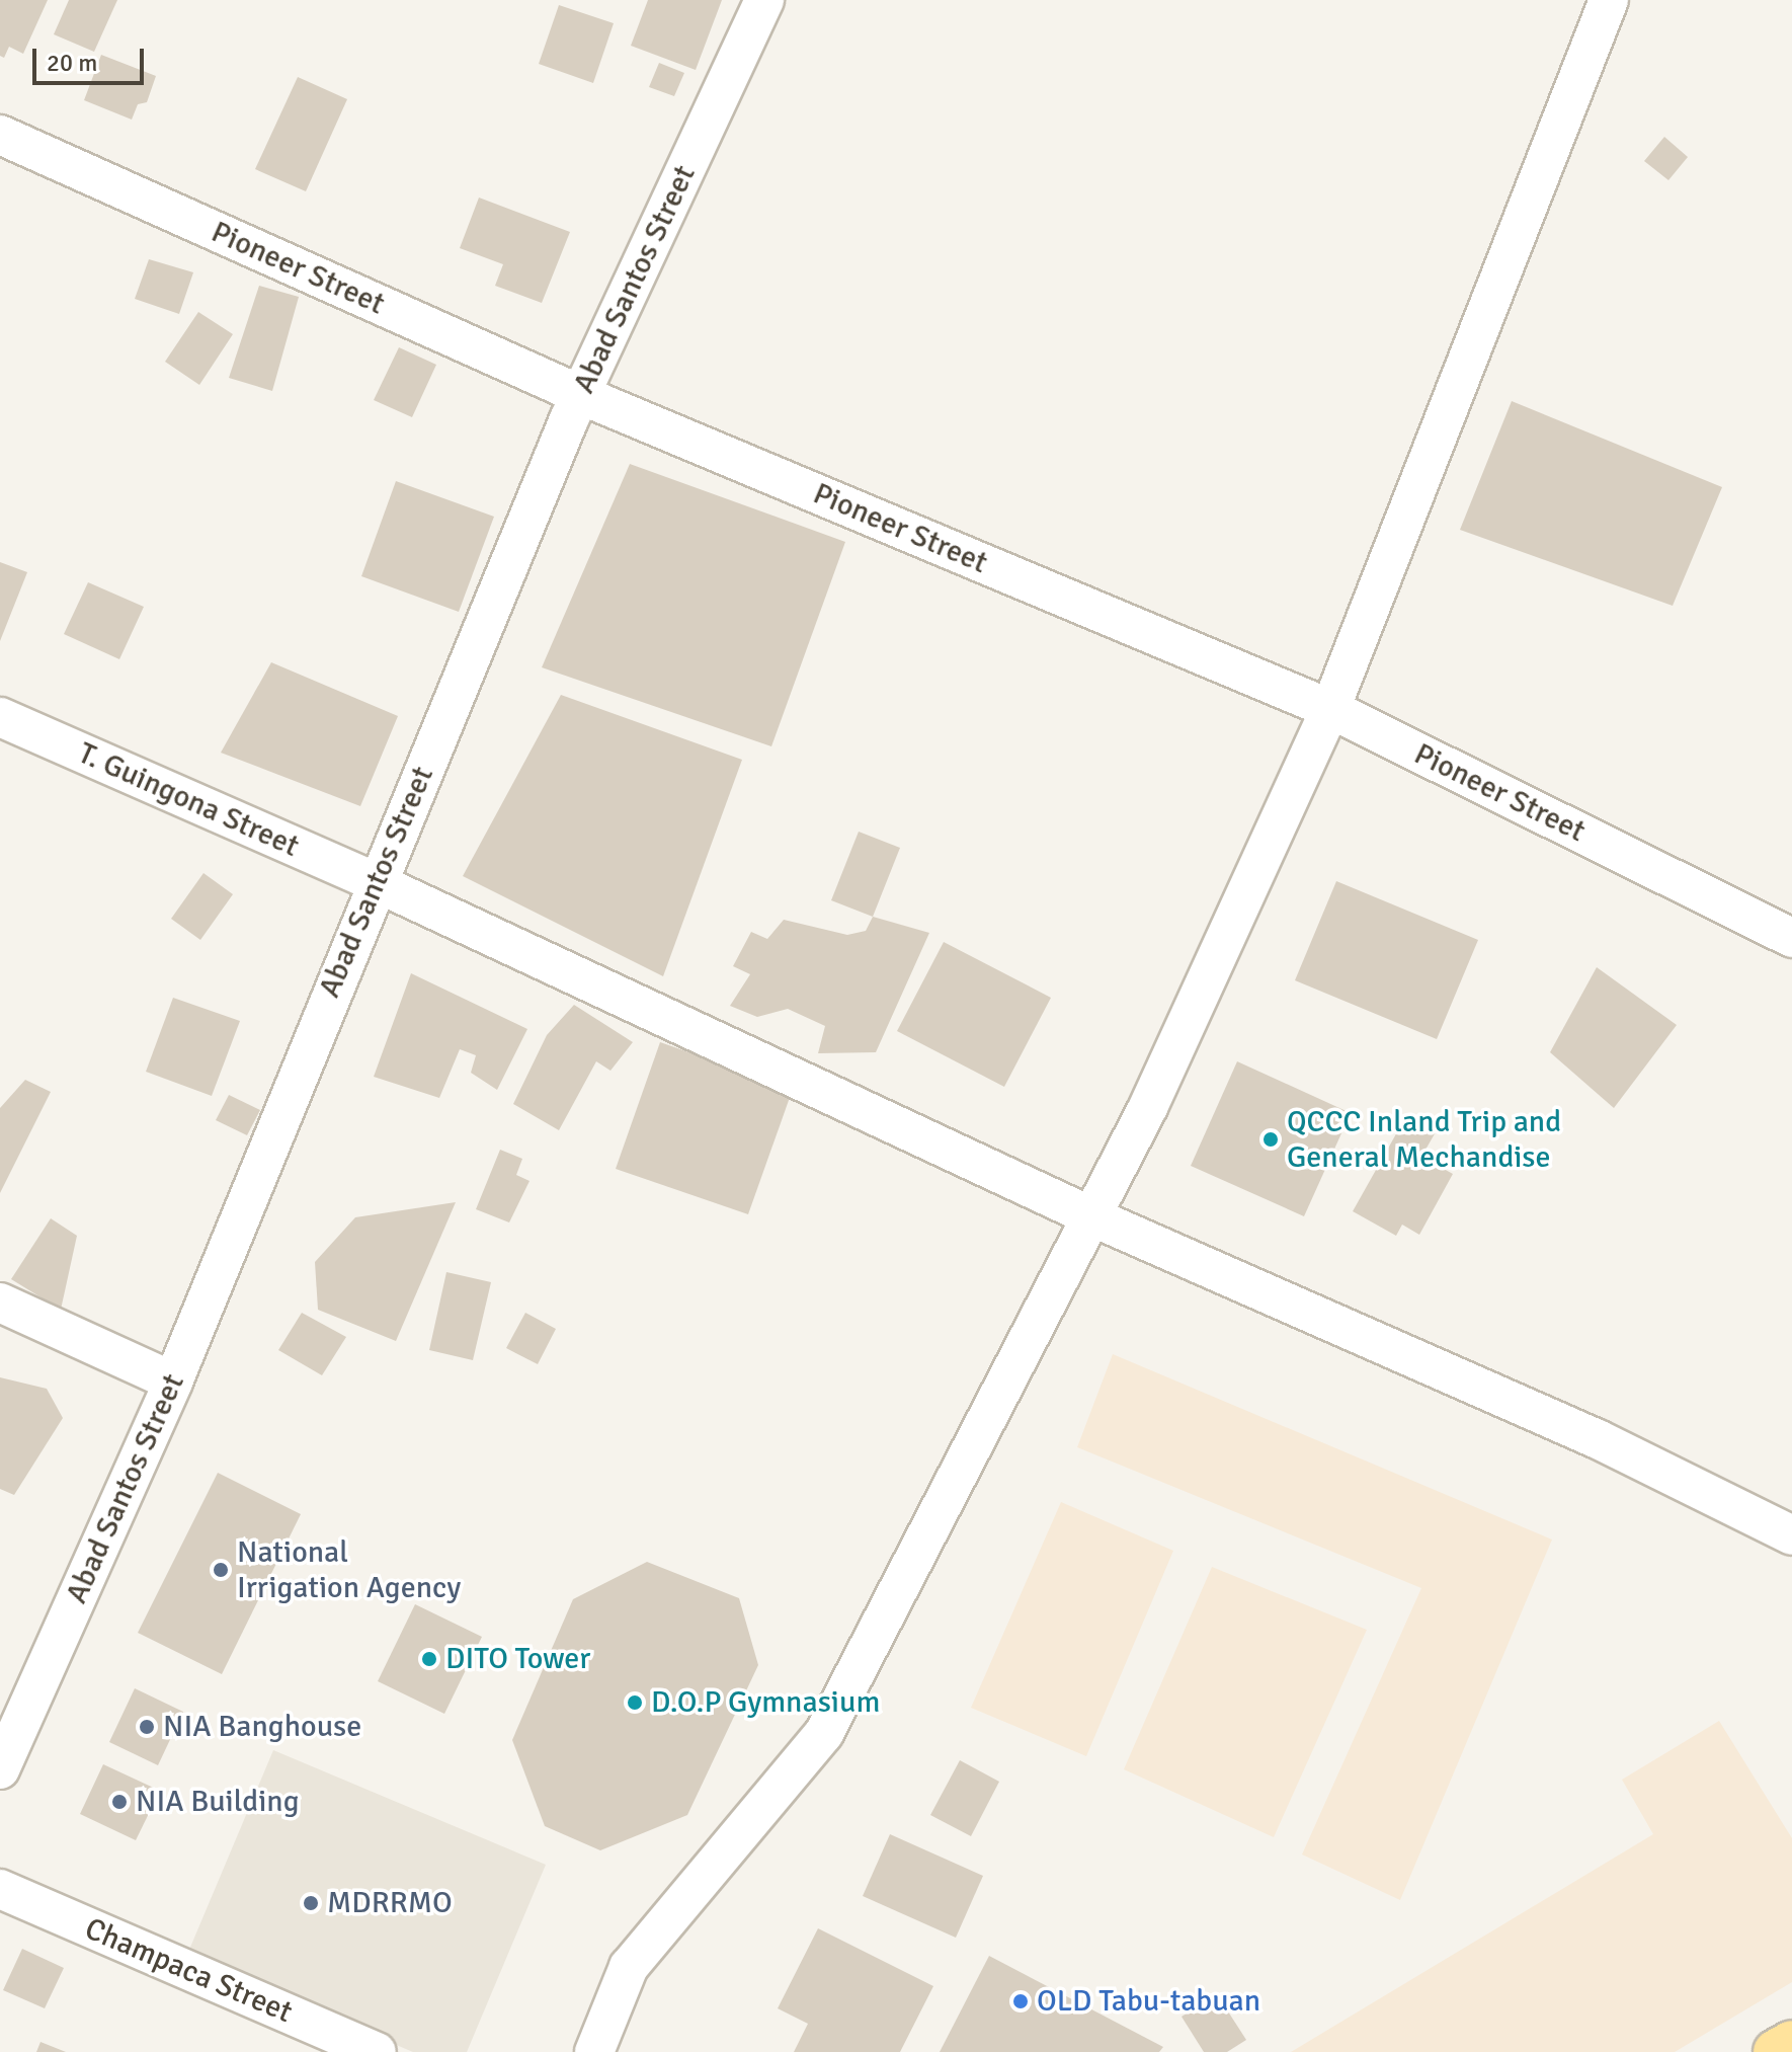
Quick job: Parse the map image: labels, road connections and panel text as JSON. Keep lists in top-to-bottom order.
{
  "streets": {
    "street": [
      "Pioneer Street",
      "Abad Santos Street",
      "T. Guingona Street",
      "Champaca Street"
    ]
  },
  "crossings": [
    ["Pioneer Street", "Abad Santos Street"],
    ["Abad Santos Street", "T. Guingona Street"]
  ],
  "places": [
    "QCCC Inland Trip and General Mechandise",
    "National Irrigation Agency",
    "DITO Tower",
    "D.O.P Gymnasium",
    "NIA Banghouse",
    "NIA Building",
    "MDRRMO",
    "OLD Tabu-tabuan"
  ],
  "scale_bar": "20 m"
}
